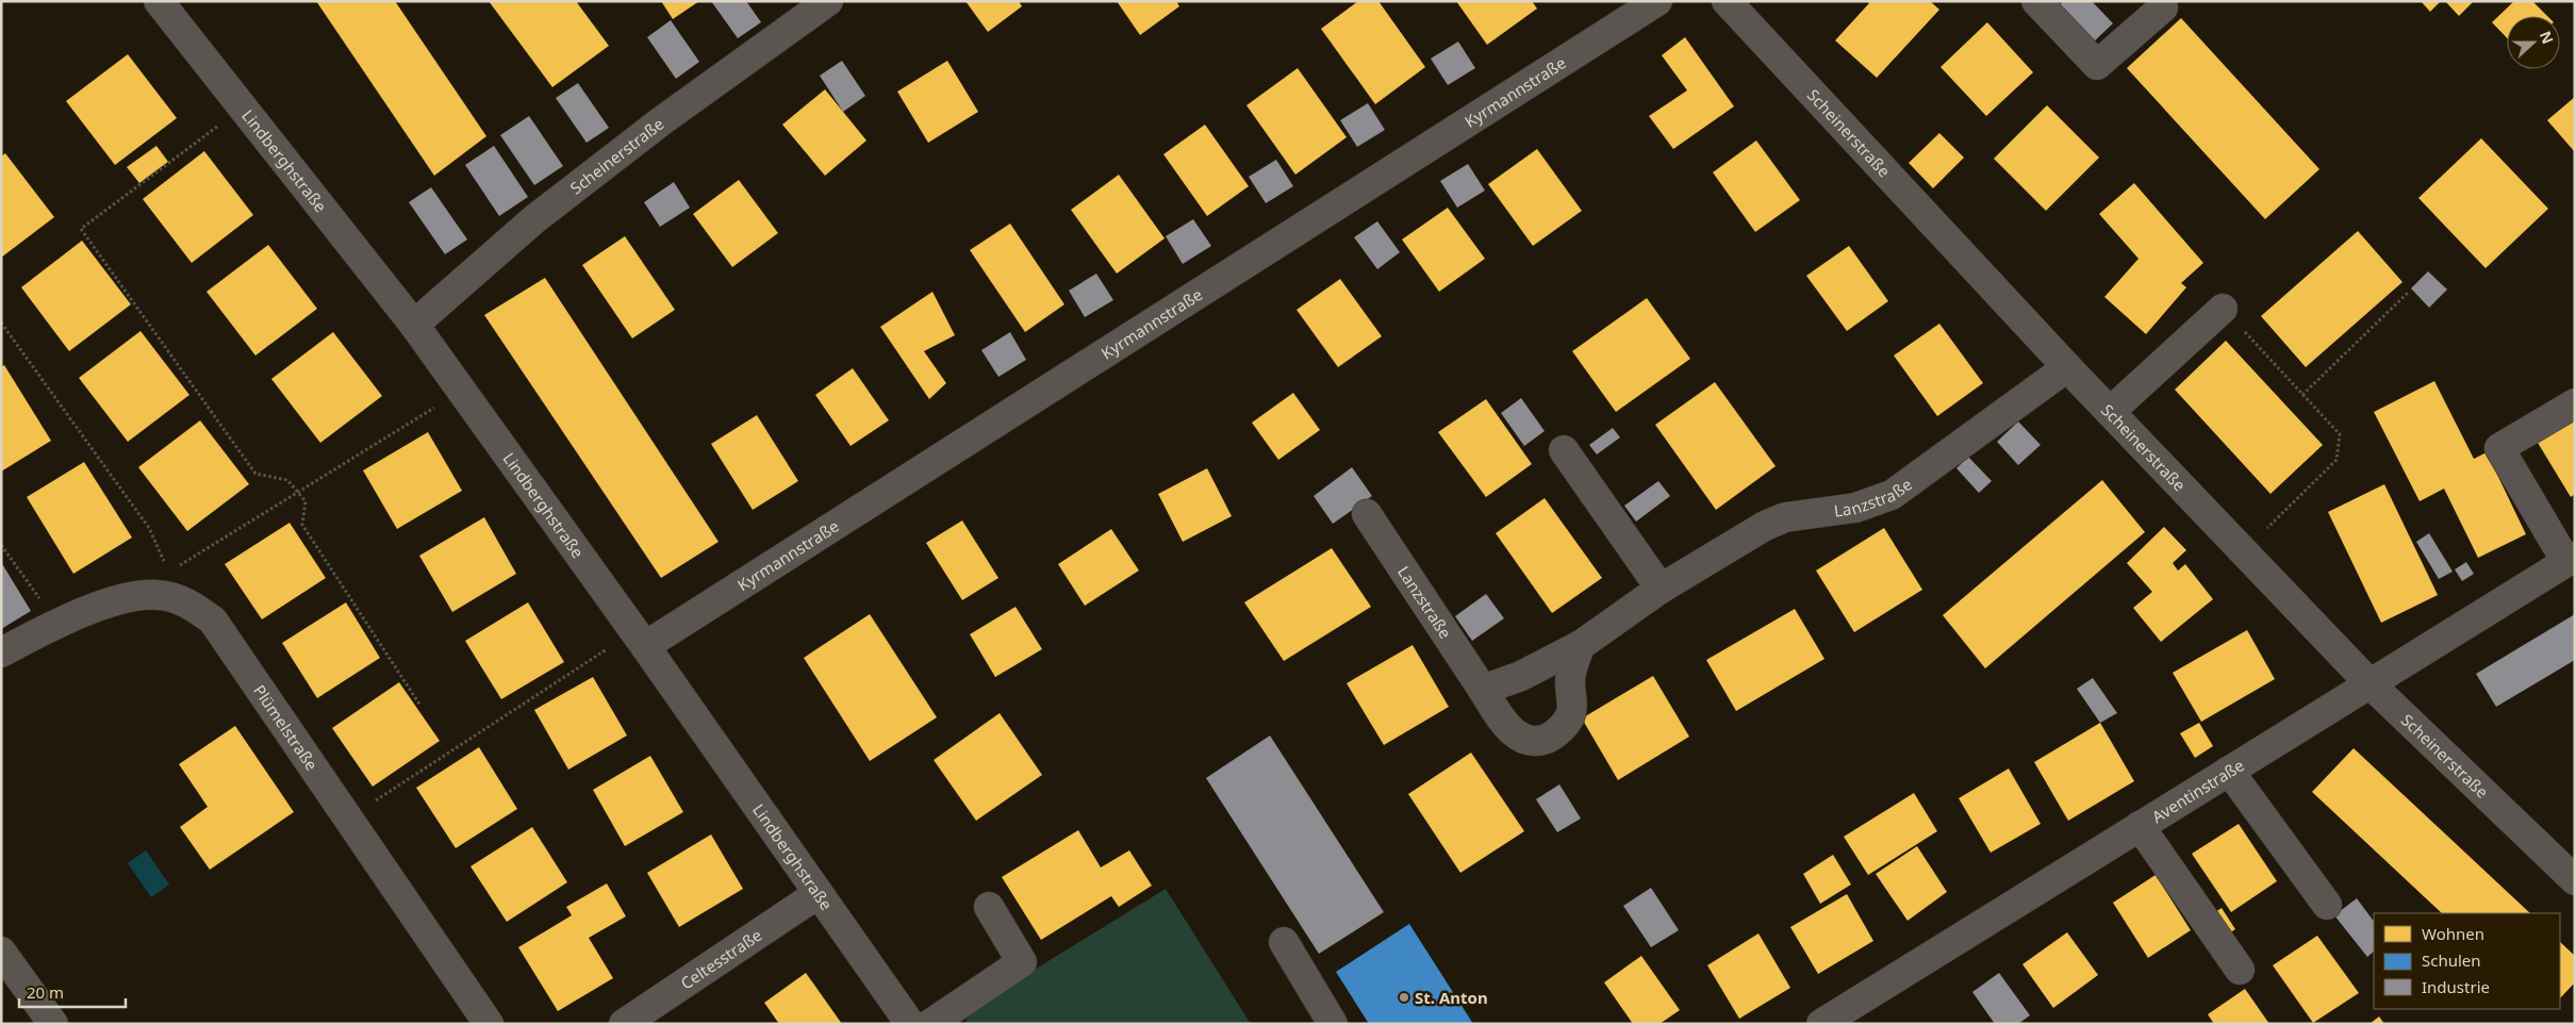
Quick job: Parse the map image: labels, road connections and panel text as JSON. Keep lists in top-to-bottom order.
{
  "streets": {
    "street": [
      "Kyrmannstraße",
      "Scheinerstraße",
      "Lindberghstraße",
      "Lanzstraße",
      "Plümelstraße",
      "Aventinstraße",
      "Celtesstraße"
    ]
  },
  "crossings": [
    ["Kyrmannstraße", "Lindberghstraße"],
    ["Scheinerstraße", "Lindberghstraße"],
    ["Scheinerstraße", "Lanzstraße"],
    ["Scheinerstraße", "Aventinstraße"],
    ["Lindberghstraße", "Celtesstraße"]
  ],
  "places": ["St. Anton"],
  "legend": ["Wohnen", "Schulen", "Industrie"],
  "scale_bar": "20 m",
  "north": "right"
}
